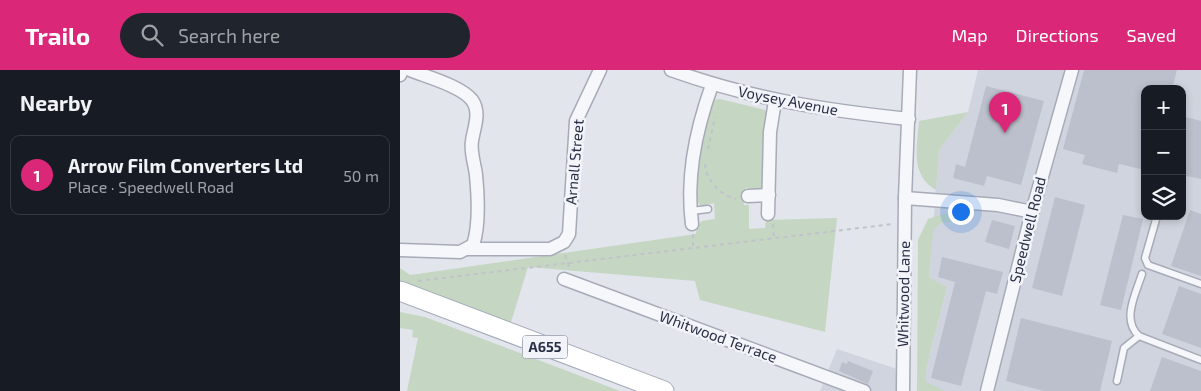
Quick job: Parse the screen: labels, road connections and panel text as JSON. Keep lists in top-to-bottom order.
{
  "streets": {
    "main road": ["A655"],
    "street": [
      "Voysey Avenue",
      "Arnall Street",
      "Speedwell Road",
      "Whitwood Lane",
      "Whitwood Terrace"
    ]
  },
  "crossings": [
    ["Voysey Avenue", "Whitwood Lane"]
  ],
  "page": {
    "header": "Trailo",
    "search": "Search here",
    "nav": ["Map", "Directions", "Saved"],
    "heading": "Nearby",
    "map_buttons": ["+", "−"],
    "pins": "1",
    "list": [
      {
        "mark": "1",
        "name": "Arrow Film Converters Ltd",
        "note": "Place · Speedwell Road",
        "value": "50 m"
      }
    ]
  }
}
